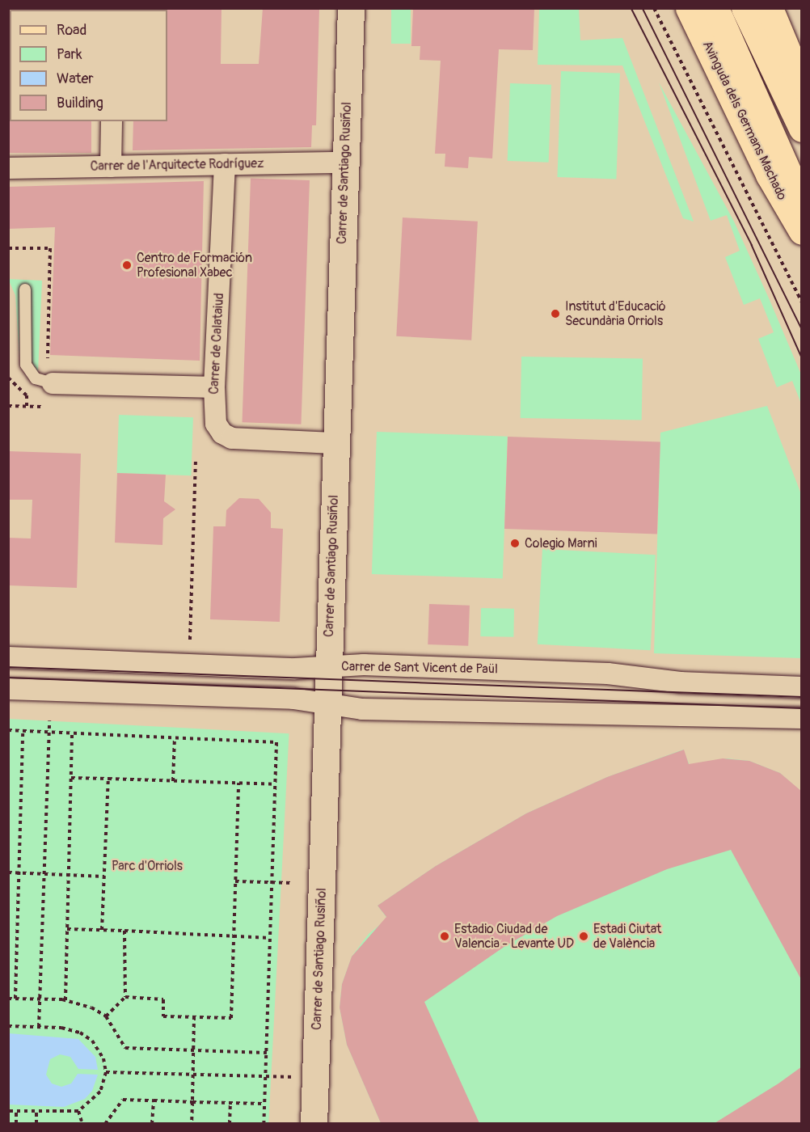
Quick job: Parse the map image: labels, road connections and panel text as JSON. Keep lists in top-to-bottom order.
{
  "streets": {
    "main road": ["Avinguda dels Germans Machado"],
    "street": [
      "Carrer de l'Arquitecte Rodríguez",
      "Carrer de Santiago Rusiñol",
      "Carrer de Calataiud",
      "Carrer de Sant Vicent de Paül"
    ]
  },
  "crossings": [
    ["Carrer de l'Arquitecte Rodríguez", "Carrer de Santiago Rusiñol"],
    ["Carrer de l'Arquitecte Rodríguez", "Carrer de Calataiud"],
    ["Carrer de Santiago Rusiñol", "Carrer de Calataiud"],
    ["Carrer de Santiago Rusiñol", "Carrer de Sant Vicent de Paül"]
  ],
  "parks": ["Parc d'Orriols"],
  "places": [
    "Centro de Formación Profesional Xabec",
    "Institut d'Educació Secundària Orriols",
    "Colegio Marni",
    "Estadio Ciudad de Valencia - Levante UD",
    "Estadi Ciutat de València"
  ],
  "legend": [
    "Road",
    "Park",
    "Water",
    "Building"
  ]
}
